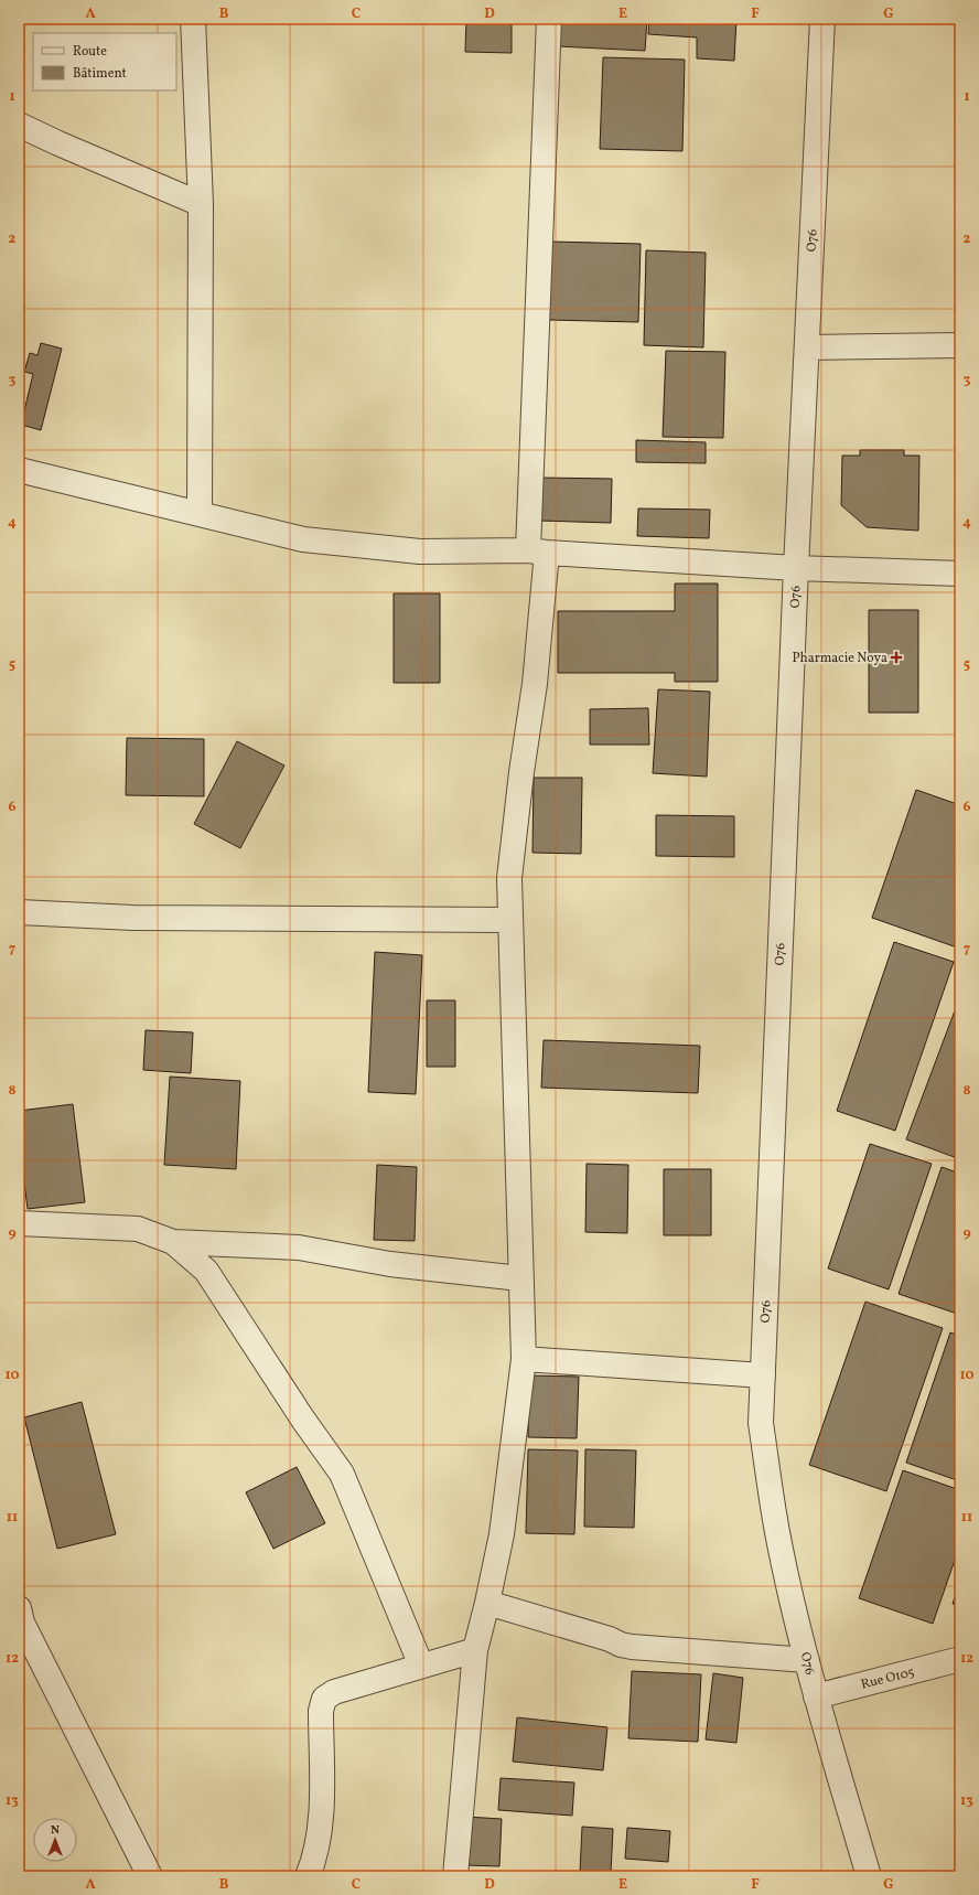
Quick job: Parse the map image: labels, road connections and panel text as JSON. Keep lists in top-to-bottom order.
{
  "streets": {
    "street": ["O76", "Rue O105"]
  },
  "crossings": [
    ["O76", "Rue O105"]
  ],
  "places": {
    "health": ["Pharmacie Noya"]
  },
  "legend": ["Route", "Bâtiment"],
  "north": "top",
  "grid": {
    "columns": [
      "A",
      "B",
      "C",
      "D",
      "E",
      "F",
      "G"
    ],
    "rows": [
      "1",
      "2",
      "3",
      "4",
      "5",
      "6",
      "7",
      "8",
      "9",
      "10",
      "11",
      "12",
      "13"
    ]
  }
}
